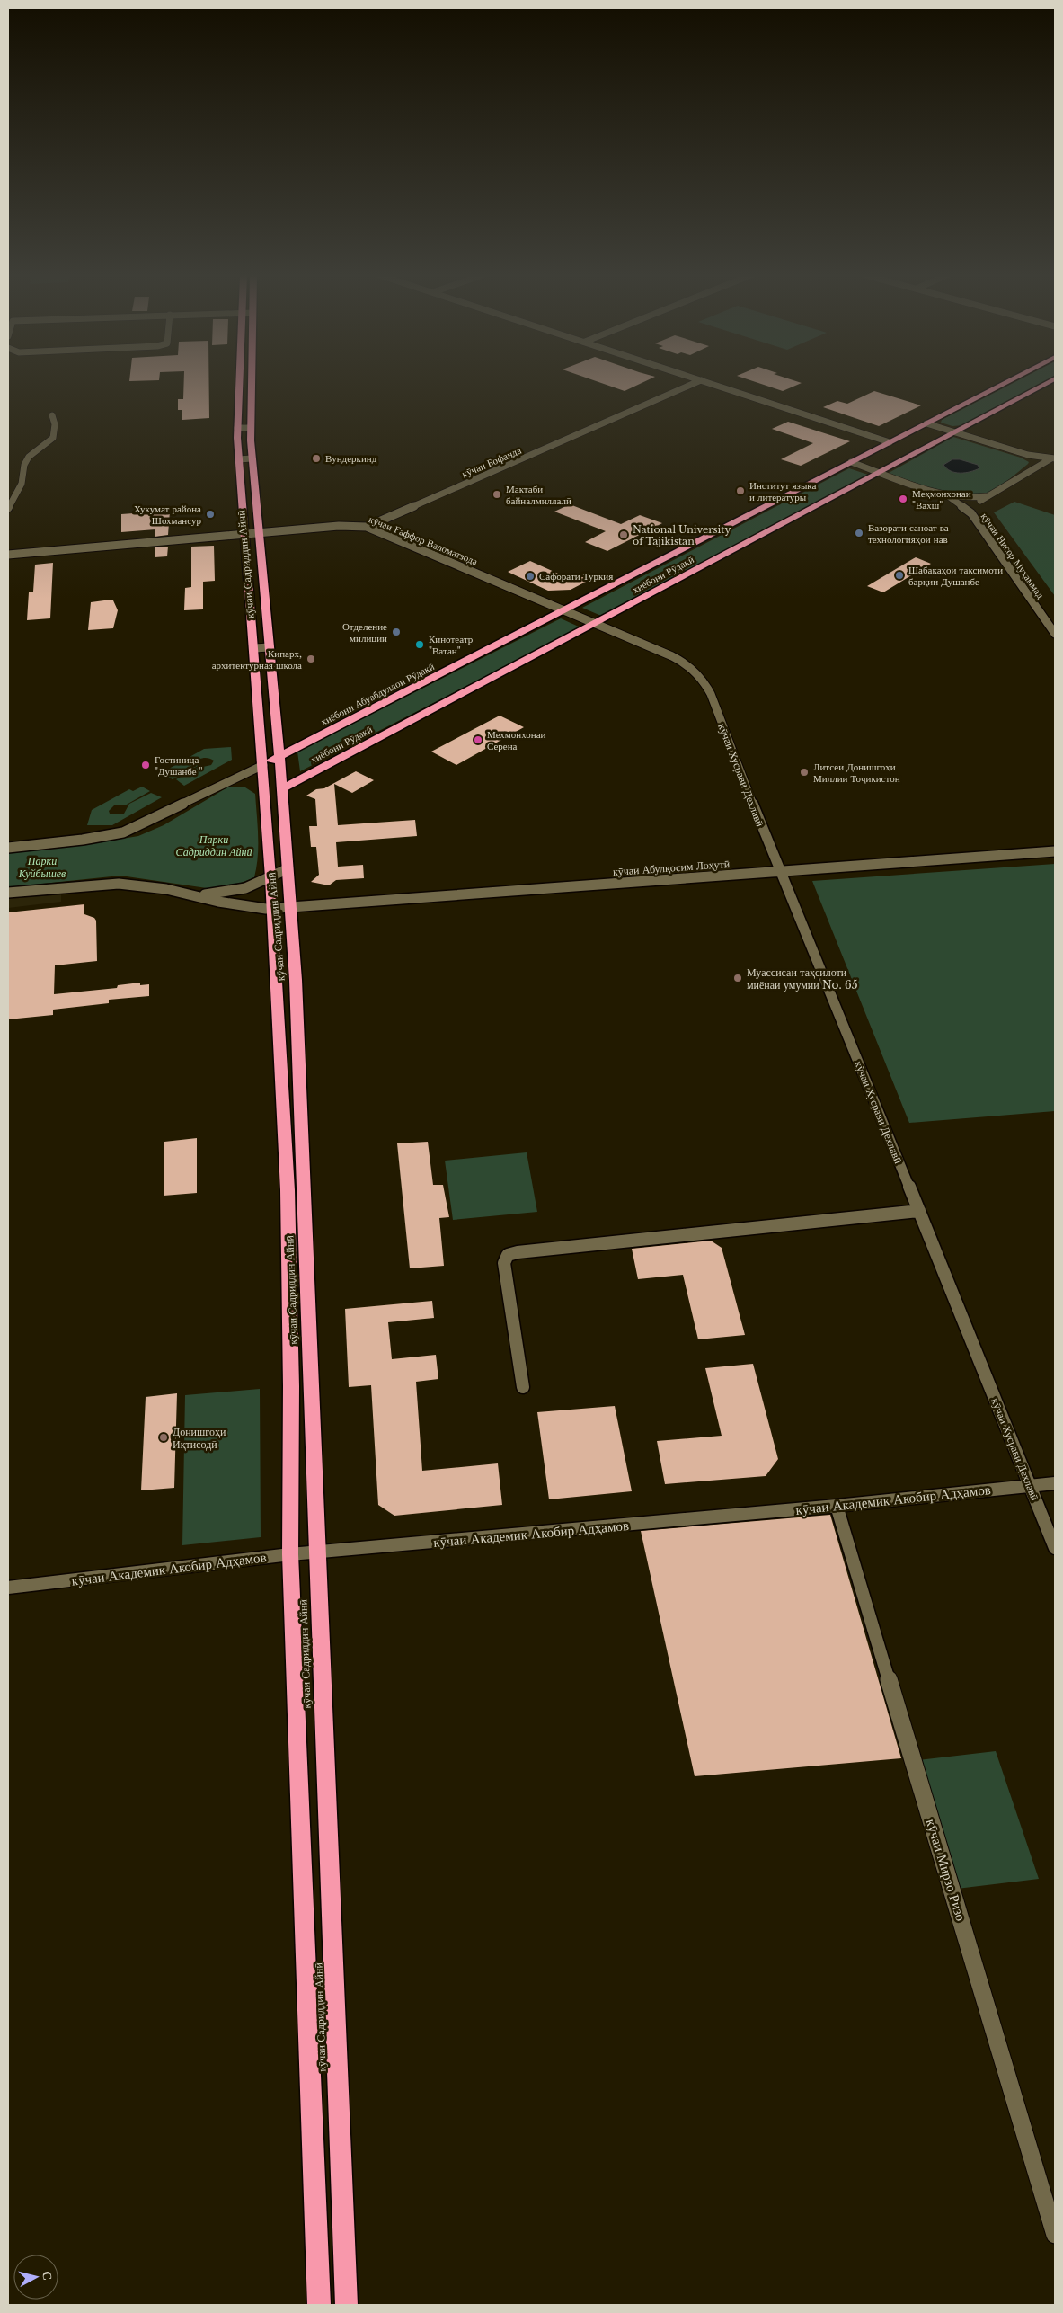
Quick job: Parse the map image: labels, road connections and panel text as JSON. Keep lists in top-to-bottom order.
{
  "streets": {
    "highway": ["кӯчаи Садриддин Айнӣ", "хиёбони Рӯдакӣ", "хиёбони Абуабдуллои Рӯдакӣ"],
    "street": [
      "кӯчаи Бофанда",
      "кӯчаи Ғаффор Валоматзода",
      "кӯчаи Нисор Муҳаммад",
      "кӯчаи Хусрави Дехлавӣ",
      "кӯчаи Абулқосим Лоҳутӣ",
      "кӯчаи Академик Акобир Адҳамов",
      "кӯчаи Мирзо Ризо"
    ]
  },
  "crossings": [
    ["кӯчаи Бофанда", "кӯчаи Ғаффор Валоматзода"],
    ["кӯчаи Ғаффор Валоматзода", "кӯчаи Садриддин Айнӣ"],
    ["кӯчаи Ғаффор Валоматзода", "хиёбони Рӯдакӣ"],
    ["кӯчаи Ғаффор Валоматзода", "хиёбони Абуабдуллои Рӯдакӣ"],
    ["кӯчаи Ғаффор Валоматзода", "кӯчаи Хусрави Дехлавӣ"],
    ["кӯчаи Нисор Муҳаммад", "хиёбони Рӯдакӣ"],
    ["кӯчаи Нисор Муҳаммад", "хиёбони Абуабдуллои Рӯдакӣ"],
    ["кӯчаи Садриддин Айнӣ", "хиёбони Рӯдакӣ"],
    ["кӯчаи Садриддин Айнӣ", "хиёбони Абуабдуллои Рӯдакӣ"],
    ["кӯчаи Садриддин Айнӣ", "кӯчаи Абулқосим Лоҳутӣ"],
    ["кӯчаи Садриддин Айнӣ", "кӯчаи Академик Акобир Адҳамов"],
    ["кӯчаи Хусрави Дехлавӣ", "кӯчаи Абулқосим Лоҳутӣ"],
    ["кӯчаи Хусрави Дехлавӣ", "кӯчаи Академик Акобир Адҳамов"],
    ["кӯчаи Академик Акобир Адҳамов", "кӯчаи Мирзо Ризо"]
  ],
  "parks": ["Парки Садриддин Айнӣ", "Парки Куйбышев"],
  "places": [
    "Вундеркинд",
    "Институт языка и литературы",
    "Мактаби байналмиллалӣ",
    "Меҳмонхонаи \"Вахш\"",
    "Хукумат района Шохмансур",
    "Вазорати саноат ва технологияҳои нав",
    "National University of Tajikistan",
    "Шабакаҳои таксимоти барқии Душанбе",
    "Сафорати Туркия",
    "Отделение милиции",
    "Кинотеатр \"Ватан\"",
    "Кипарх, архитектурная школа",
    "Мехмонхонаи Серена",
    "Гостиница \"Душанбе \"",
    "Литсеи Донишгоҳи Миллии Тоҷикистон",
    "Муассисаи таҳсилоти миёнаи умумии No. 65",
    "Донишгоҳи Иқтисодӣ"
  ],
  "north": "right"
}
